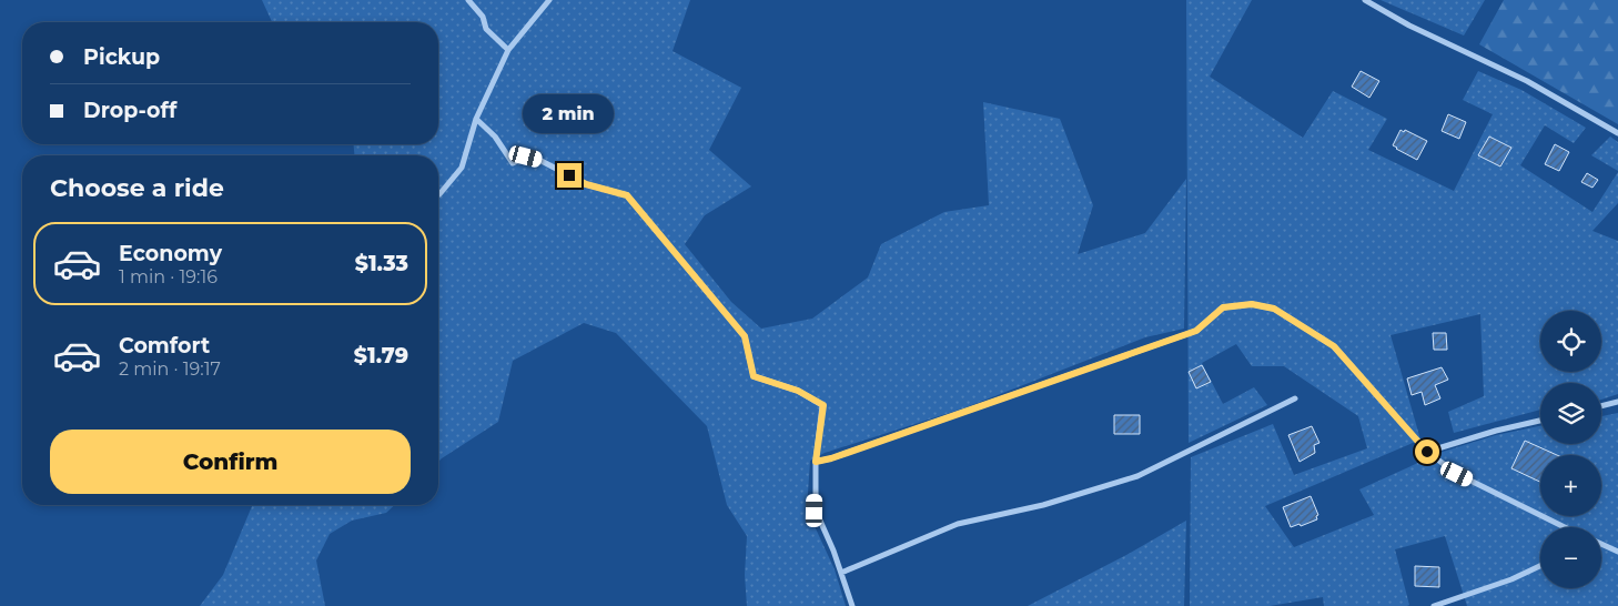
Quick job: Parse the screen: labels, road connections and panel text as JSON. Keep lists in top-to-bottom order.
{
  "page": {
    "banner": ["Pickup", "Drop-off"],
    "bubble": "2 min",
    "heading": "Choose a ride",
    "list": [
      {
        "name": "Economy",
        "note": "1 min · 19:16",
        "value": "$1.33"
      },
      {
        "name": "Comfort",
        "note": "2 min · 19:17",
        "value": "$1.79"
      }
    ],
    "map_buttons": ["+", "−"],
    "buttons": "Confirm"
  }
}
